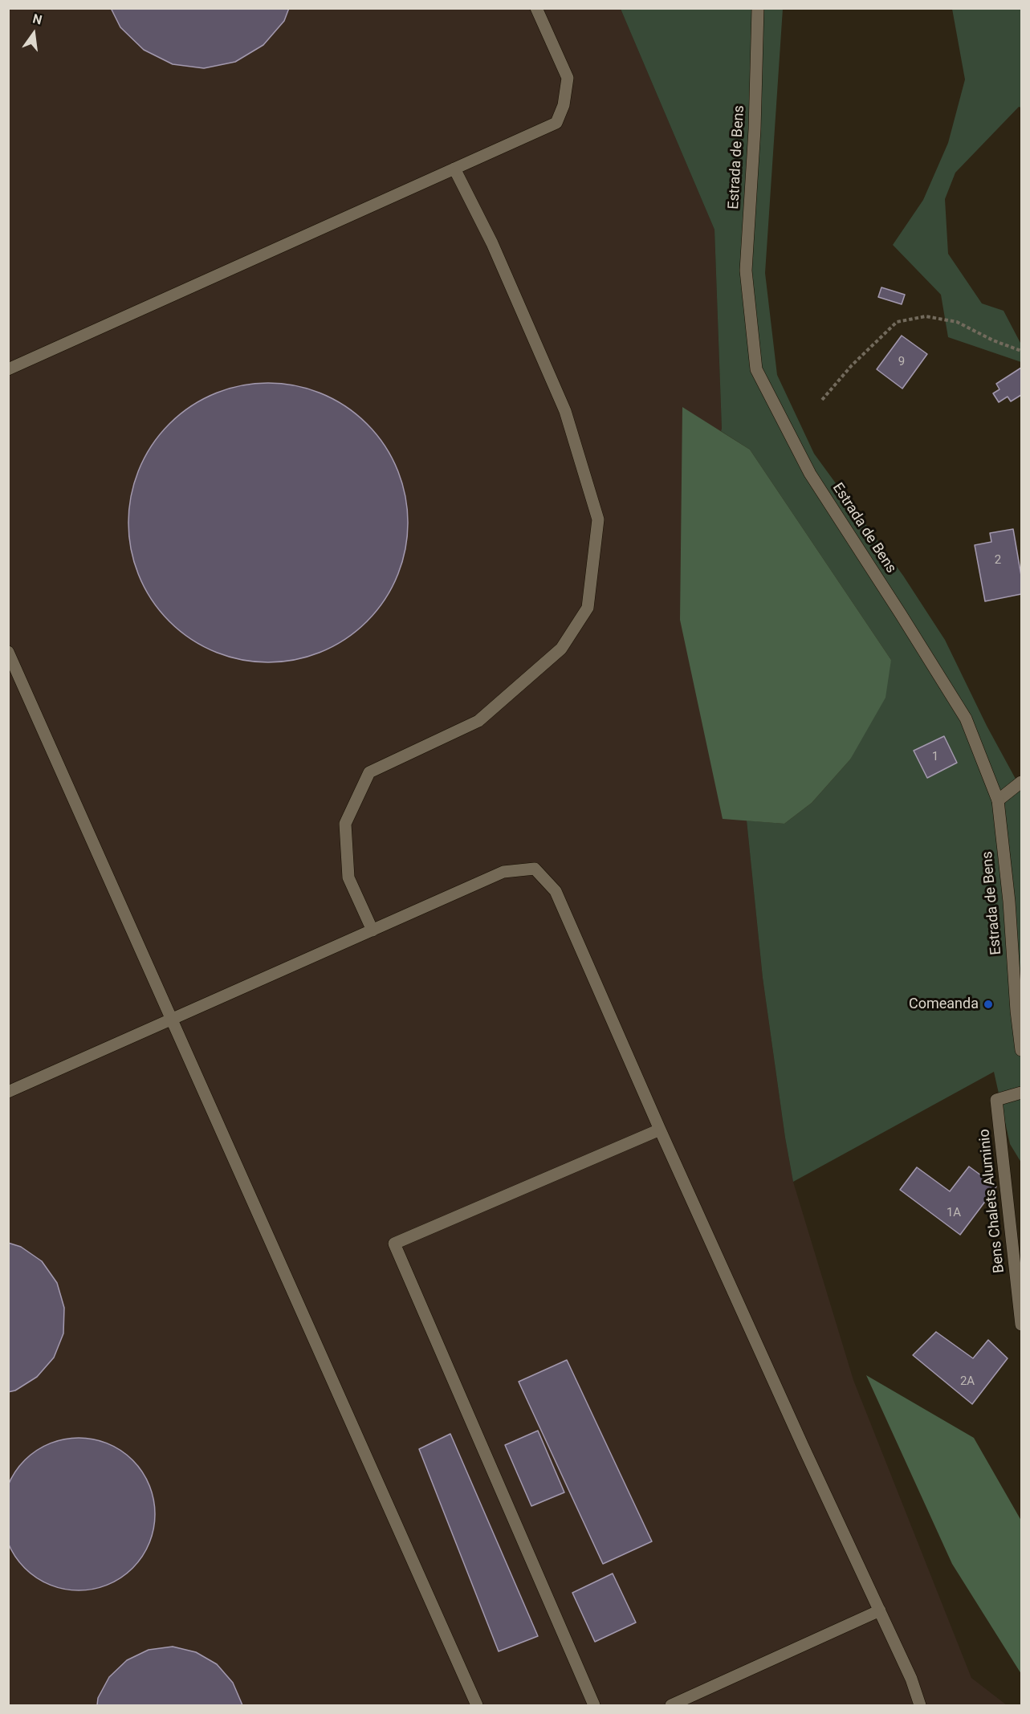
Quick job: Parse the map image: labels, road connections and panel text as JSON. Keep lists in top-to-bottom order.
{
  "streets": {
    "street": ["Estrada de Bens", "Bens Chalets Aluminio"]
  },
  "places": ["Comeanda"],
  "house_numbers": [
    "9",
    "2",
    "1",
    "1A",
    "2A"
  ],
  "north": "top"
}
